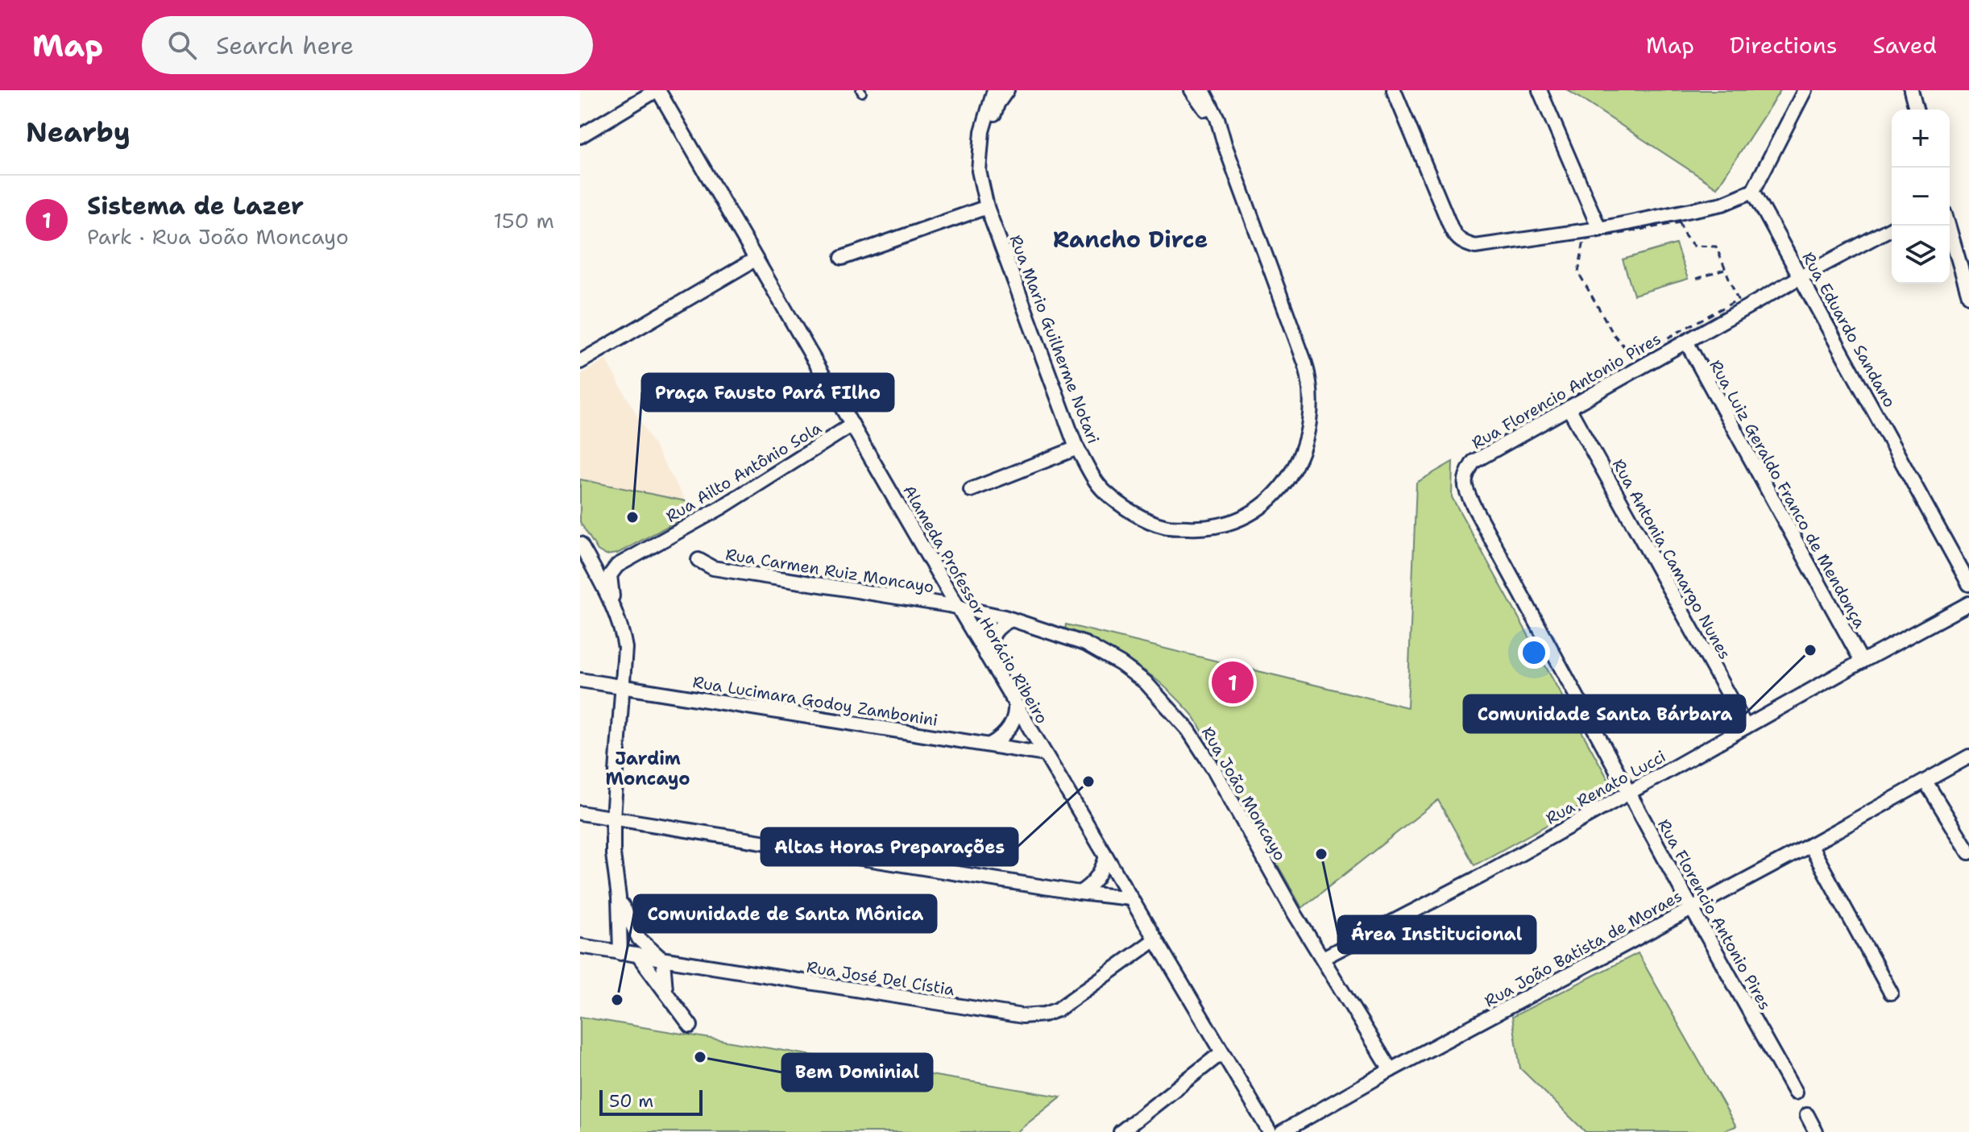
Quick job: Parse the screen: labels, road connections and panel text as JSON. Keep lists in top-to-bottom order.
{
  "streets": {
    "street": [
      "Rua Eduardo Sandano",
      "Rua Mario Guilherme Notari",
      "Rua Florencio Antonio Pires",
      "Rua Ailto Antônio Sola",
      "Rua Luiz Geraldo Franco de Mendonça",
      "Rua Antonia Camargo Nunes",
      "Rua Carmen Ruiz Moncayo",
      "Alameda Professor Horácio Ribeiro",
      "Rua Lucimara Godoy Zambonini",
      "Rua Renato Lucci",
      "Rua João Moncayo",
      "Rua João Batista de Moraes",
      "Rua José Del Cístia"
    ]
  },
  "crossings": [
    ["Rua Eduardo Sandano", "Rua Florencio Antonio Pires"],
    ["Rua Florencio Antonio Pires", "Rua Luiz Geraldo Franco de Mendonça"],
    ["Rua Florencio Antonio Pires", "Rua Antonia Camargo Nunes"],
    ["Rua Florencio Antonio Pires", "Rua Renato Lucci"],
    ["Rua Florencio Antonio Pires", "Rua João Batista de Moraes"],
    ["Rua Ailto Antônio Sola", "Alameda Professor Horácio Ribeiro"],
    ["Rua Luiz Geraldo Franco de Mendonça", "Rua Renato Lucci"],
    ["Rua Antonia Camargo Nunes", "Rua Renato Lucci"],
    ["Rua Carmen Ruiz Moncayo", "Alameda Professor Horácio Ribeiro"],
    ["Rua Carmen Ruiz Moncayo", "Rua João Moncayo"],
    ["Alameda Professor Horácio Ribeiro", "Rua Lucimara Godoy Zambonini"],
    ["Alameda Professor Horácio Ribeiro", "Rua João Moncayo"],
    ["Alameda Professor Horácio Ribeiro", "Rua José Del Cístia"],
    ["Rua Renato Lucci", "Rua João Moncayo"],
    ["Rua João Moncayo", "Rua João Batista de Moraes"]
  ],
  "districts": ["Rancho Dirce", "Jardim Moncayo"],
  "places": [
    "Praça Fausto Pará FIlho",
    "Comunidade Santa Bárbara",
    "Altas Horas Preparações",
    "Área Institucional",
    "Comunidade de Santa Mônica",
    "Bem Dominial"
  ],
  "scale_bar": "50 m",
  "page": {
    "header": "Map",
    "search": "Search here",
    "nav": ["Map", "Directions", "Saved"],
    "heading": "Nearby",
    "map_buttons": ["+", "−"],
    "list": [
      {
        "mark": "1",
        "name": "Sistema de Lazer",
        "note": "Park · Rua João Moncayo",
        "value": "150 m"
      }
    ],
    "pins": "1",
    "scale": "50 m"
  }
}
